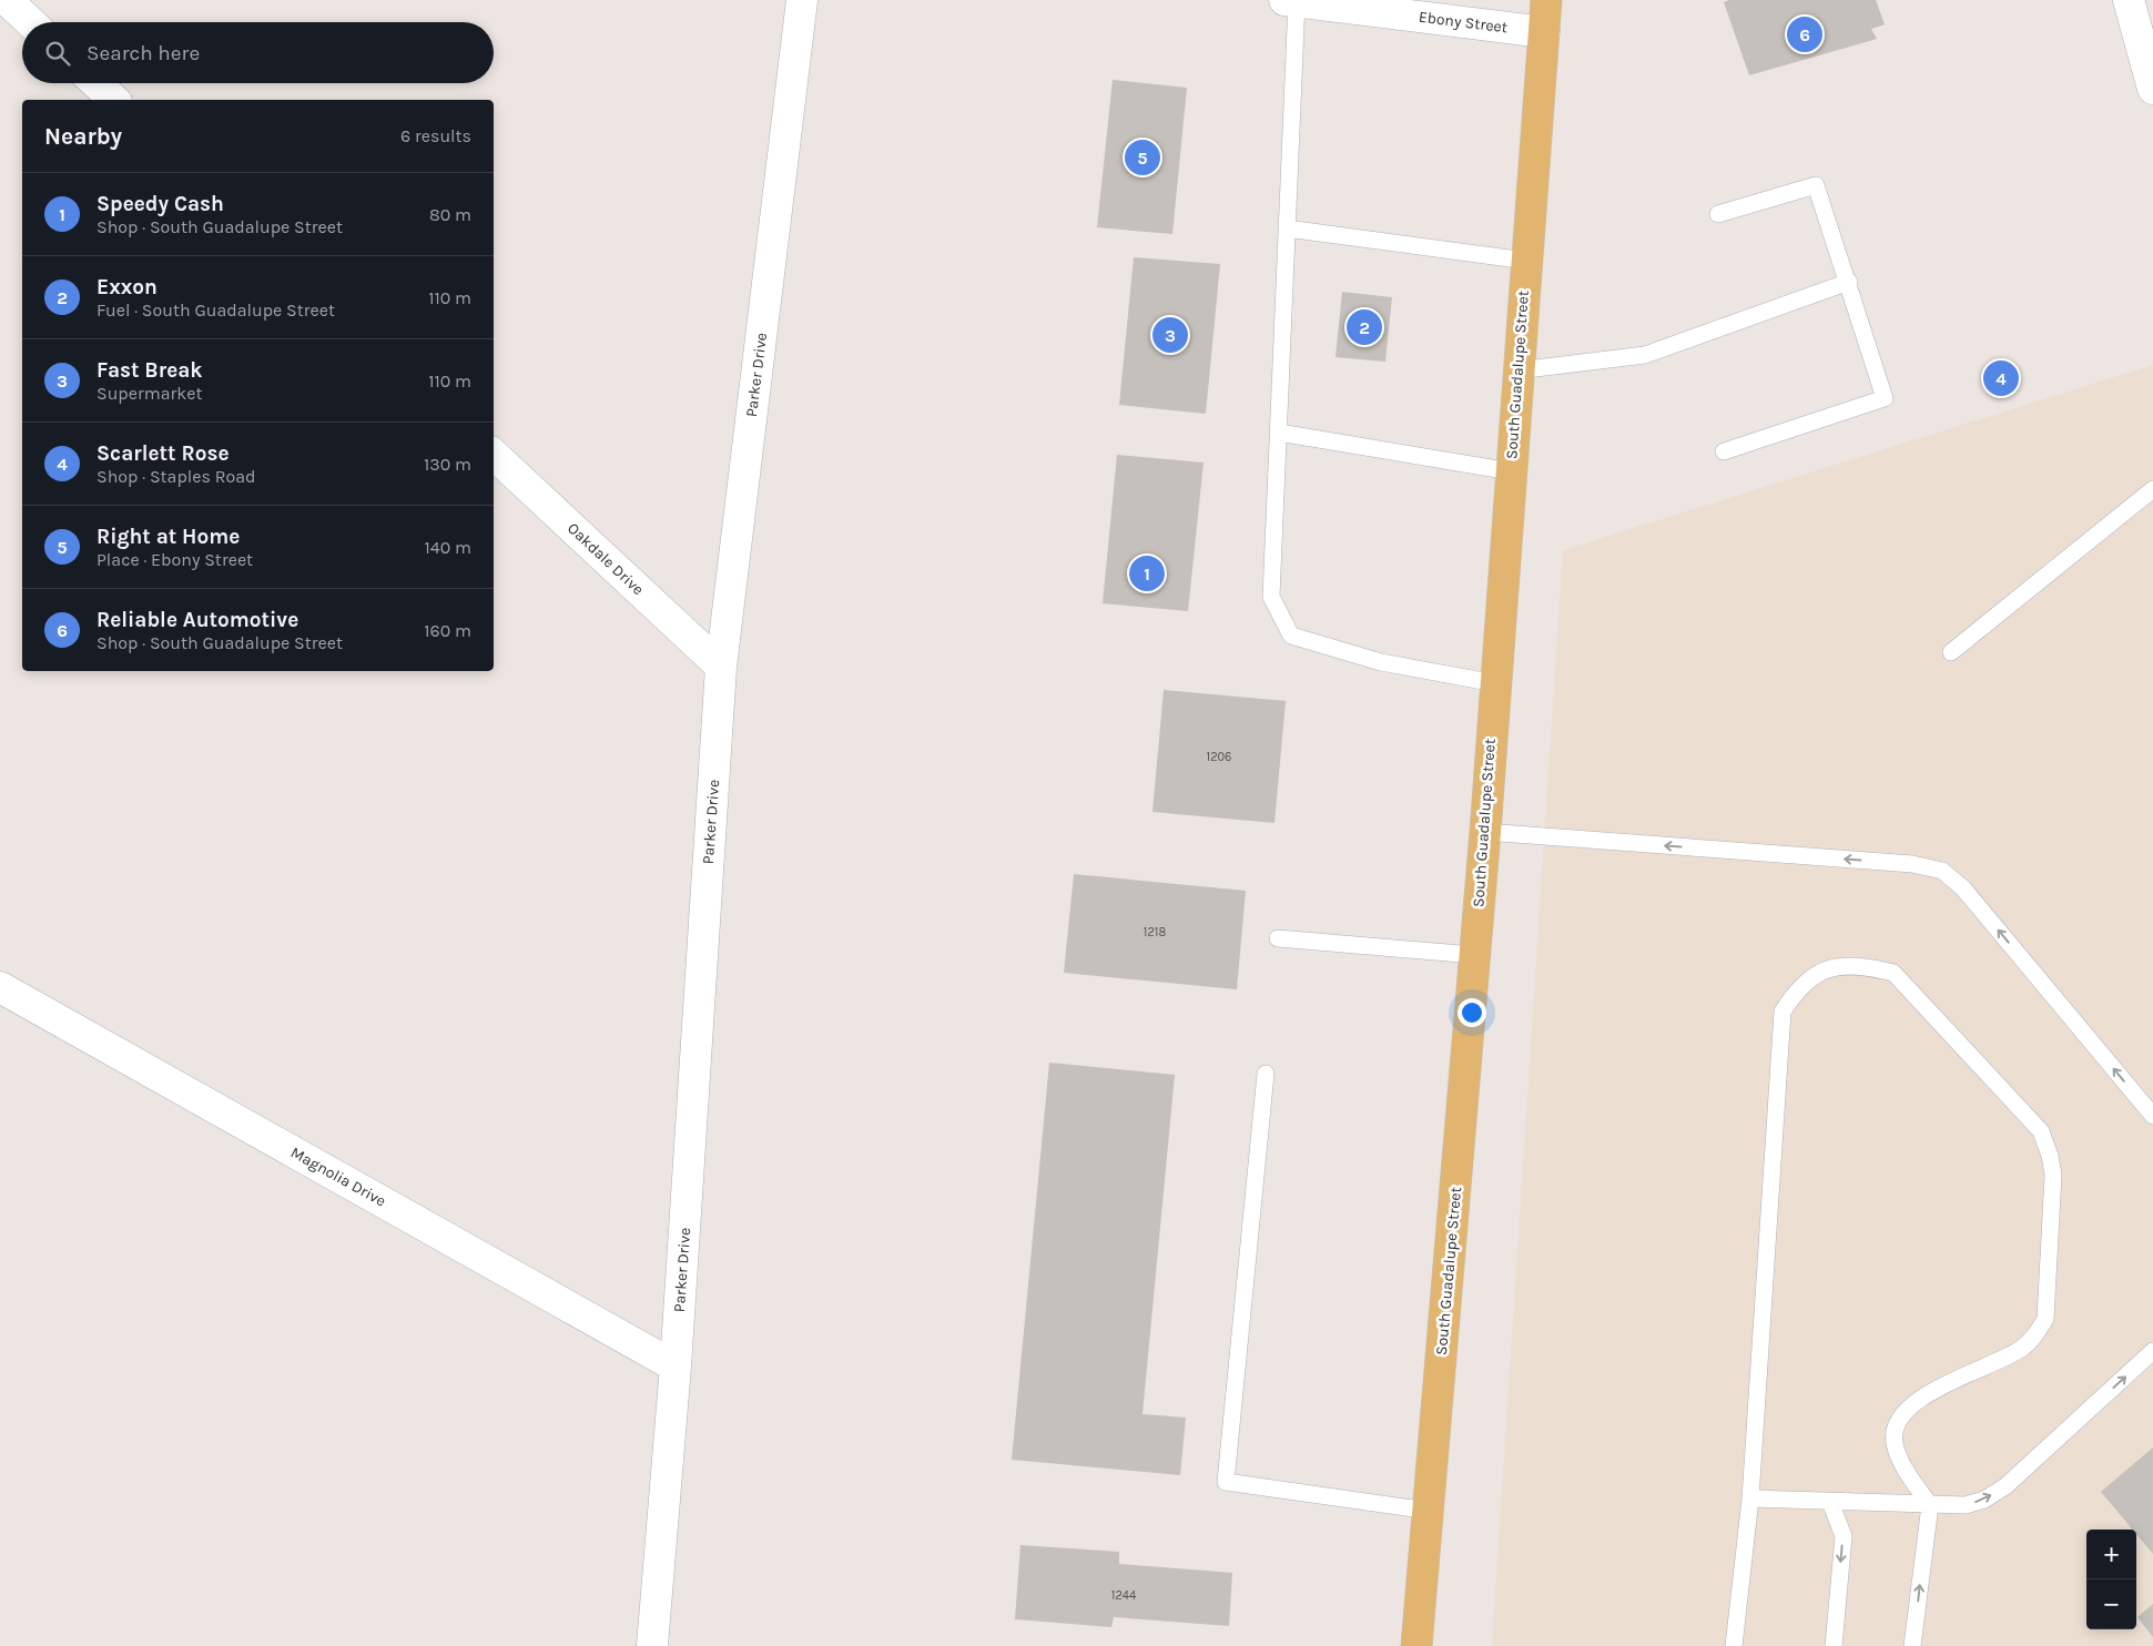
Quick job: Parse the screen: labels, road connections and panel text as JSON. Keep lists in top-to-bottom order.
{
  "streets": {
    "main road": ["South Guadalupe Street"],
    "street": [
      "Ebony Street",
      "Parker Drive",
      "Oakdale Drive",
      "Magnolia Drive"
    ]
  },
  "crossings": [
    ["Ebony Street", "South Guadalupe Street"],
    ["Parker Drive", "Oakdale Drive"],
    ["Parker Drive", "Magnolia Drive"]
  ],
  "house_numbers": ["1206", "1218", "1244"],
  "page": {
    "pins": [
      "6",
      "5",
      "2",
      "3",
      "4",
      "1"
    ],
    "search": "Search here",
    "heading": ["Nearby", "6 results"],
    "list": [
      {
        "mark": "1",
        "name": "Speedy Cash",
        "note": "Shop · South Guadalupe Street",
        "value": "80 m"
      },
      {
        "mark": "2",
        "name": "Exxon",
        "note": "Fuel · South Guadalupe Street",
        "value": "110 m"
      },
      {
        "mark": "3",
        "name": "Fast Break",
        "note": "Supermarket",
        "value": "110 m"
      },
      {
        "mark": "4",
        "name": "Scarlett Rose",
        "note": "Shop · Staples Road",
        "value": "130 m"
      },
      {
        "mark": "5",
        "name": "Right at Home",
        "note": "Place · Ebony Street",
        "value": "140 m"
      },
      {
        "mark": "6",
        "name": "Reliable Automotive",
        "note": "Shop · South Guadalupe Street",
        "value": "160 m"
      }
    ],
    "map_buttons": ["+", "−"]
  }
}
